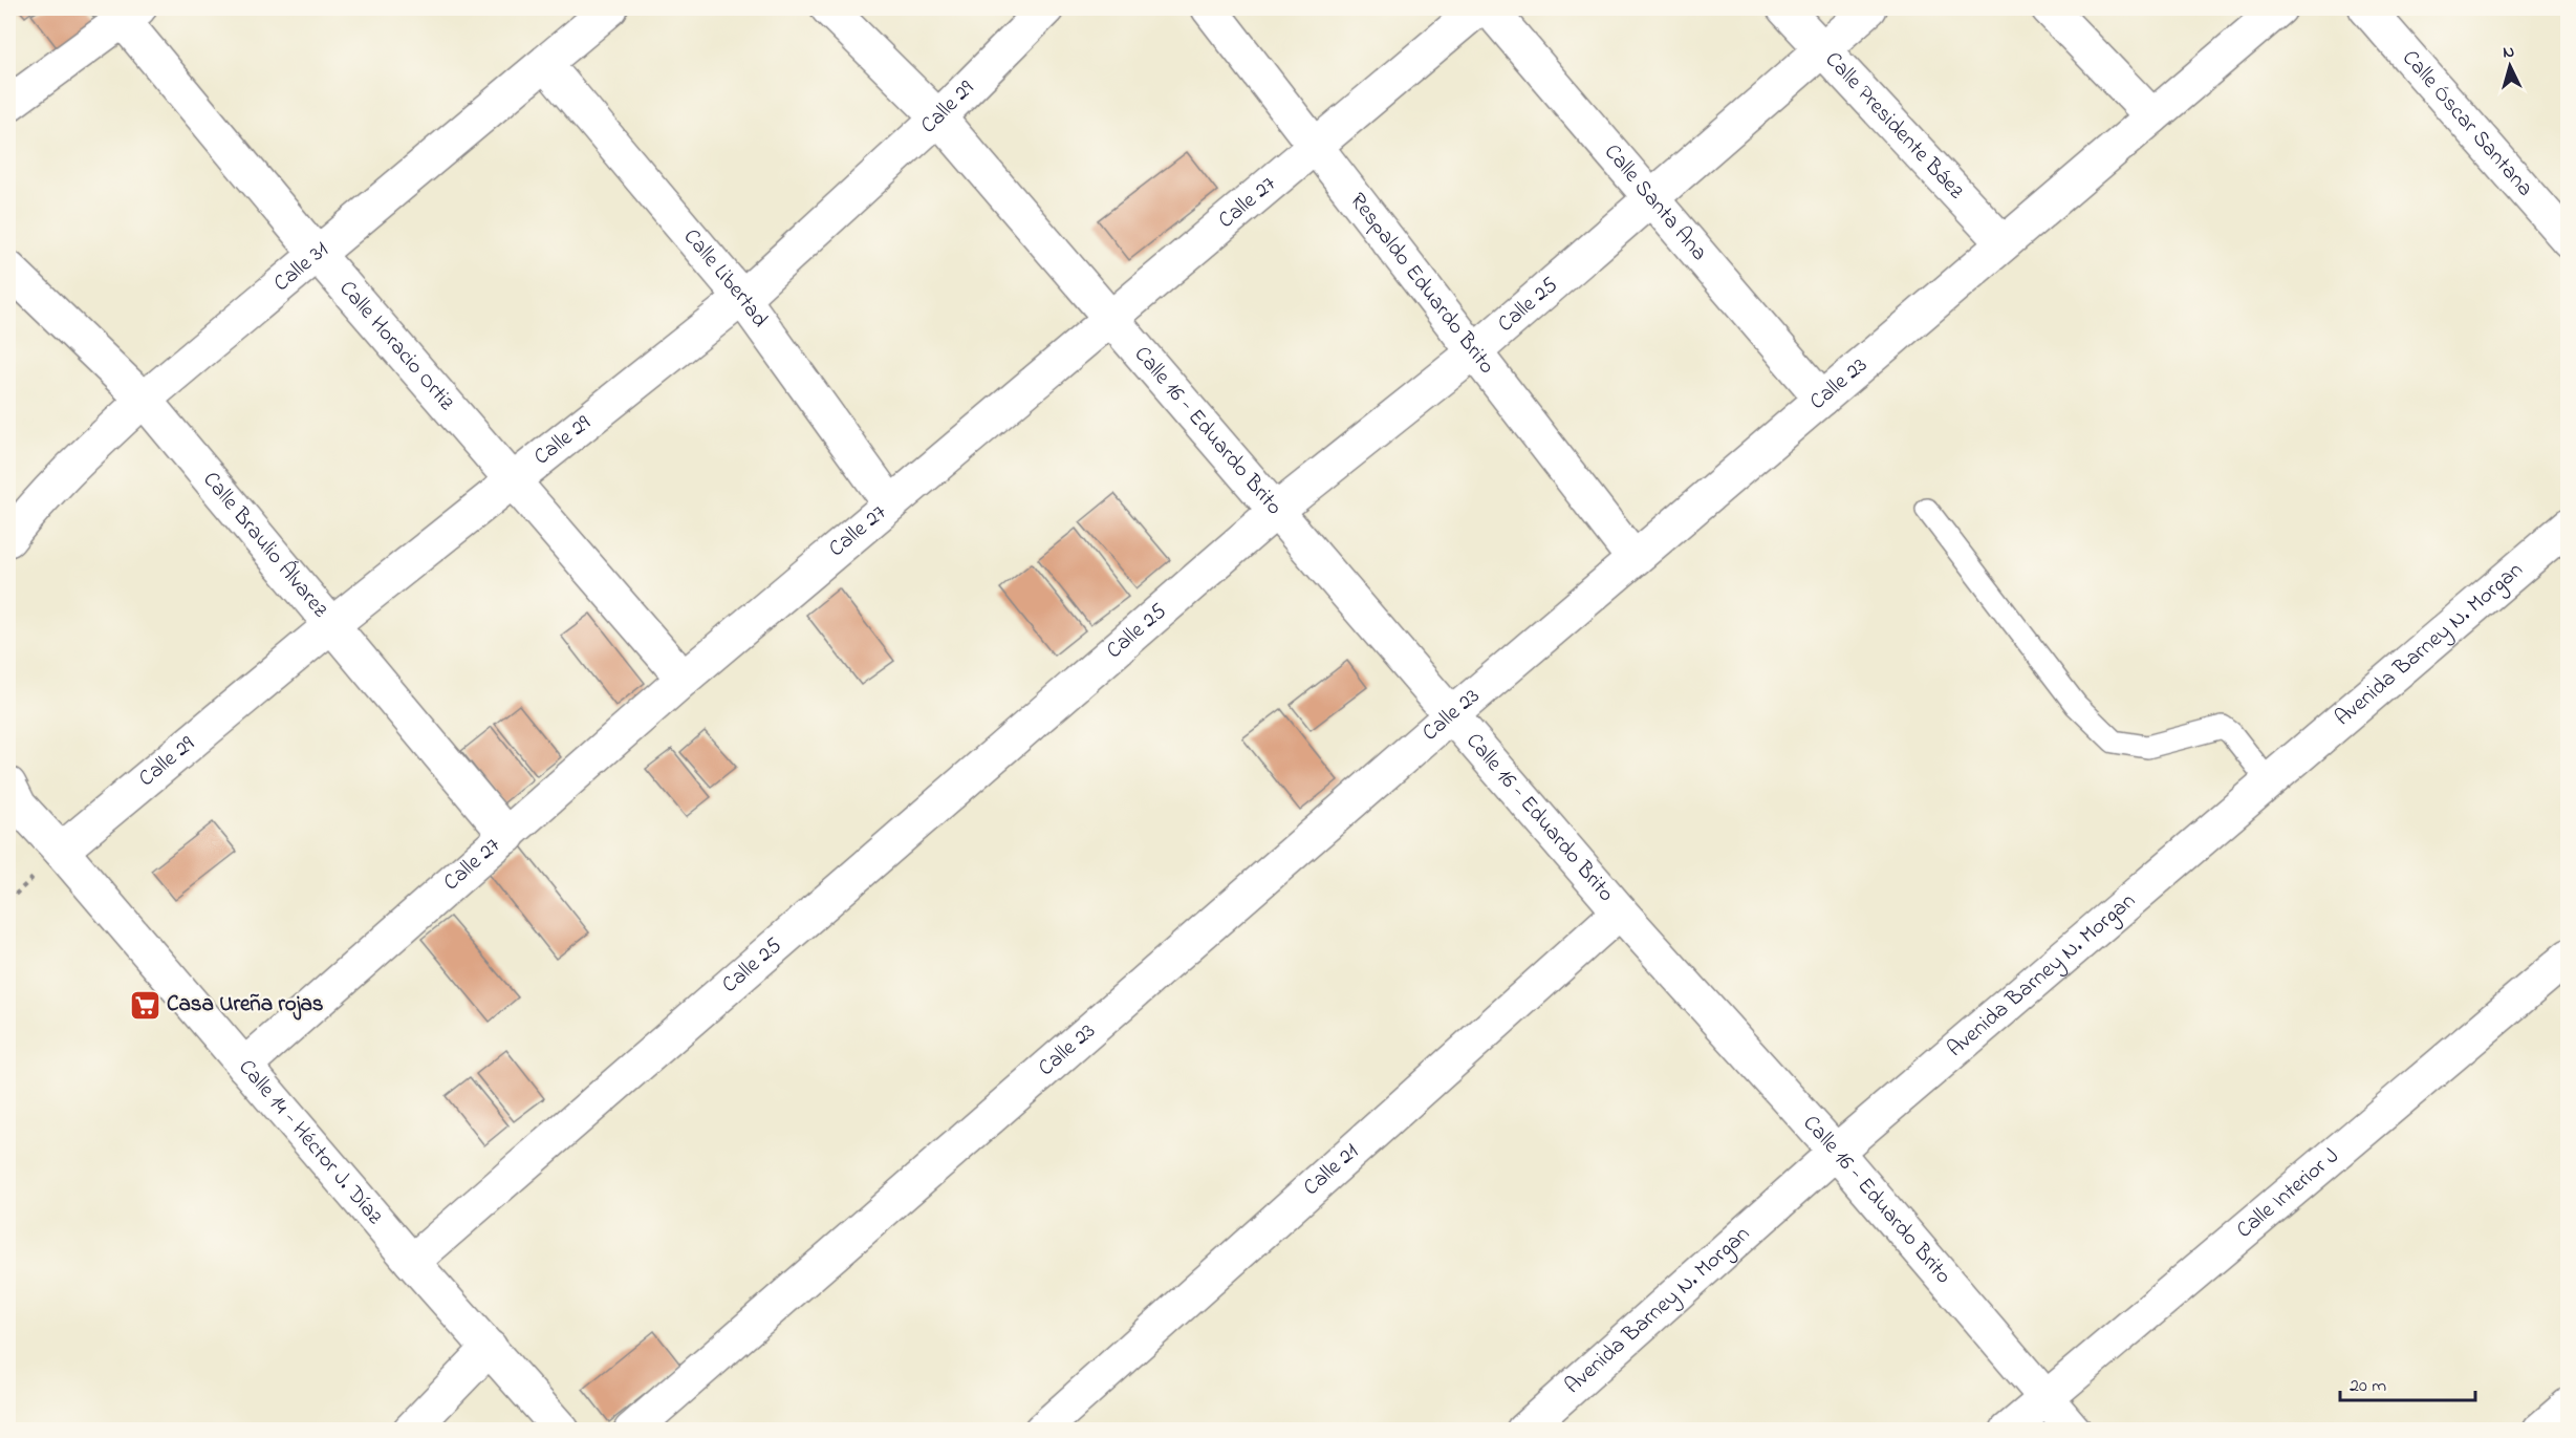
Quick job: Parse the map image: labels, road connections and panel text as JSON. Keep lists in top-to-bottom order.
{
  "streets": {
    "street": [
      "Calle 29",
      "Calle Óscar Santana",
      "Calle Presidente Báez",
      "Calle Santa Ana",
      "Calle 27",
      "Calle 31",
      "Calle Libertad",
      "Respaldo Eduardo Brito",
      "Calle 25",
      "Calle Horacio Ortiz",
      "Calle 23",
      "Calle 16 - Eduardo Brito",
      "Calle Braulio Álvarez",
      "Avenida Barney N. Morgan",
      "Calle 14 - Héctor J. Díaz",
      "Calle 21",
      "Calle Interior J"
    ]
  },
  "crossings": [
    ["Calle 29", "Calle Libertad"],
    ["Calle 29", "Calle Horacio Ortiz"],
    ["Calle 29", "Calle 16 - Eduardo Brito"],
    ["Calle 29", "Calle Braulio Álvarez"],
    ["Calle 29", "Calle 14 - Héctor J. Díaz"],
    ["Calle Presidente Báez", "Calle 25"],
    ["Calle Presidente Báez", "Calle 23"],
    ["Calle Santa Ana", "Calle 25"],
    ["Calle Santa Ana", "Calle 23"],
    ["Calle 27", "Calle Libertad"],
    ["Calle 27", "Respaldo Eduardo Brito"],
    ["Calle 27", "Calle Horacio Ortiz"],
    ["Calle 27", "Calle 16 - Eduardo Brito"],
    ["Calle 27", "Calle Braulio Álvarez"],
    ["Calle 27", "Calle 14 - Héctor J. Díaz"],
    ["Calle 31", "Calle Libertad"],
    ["Calle 31", "Calle Horacio Ortiz"],
    ["Calle 31", "Calle Braulio Álvarez"],
    ["Respaldo Eduardo Brito", "Calle 25"],
    ["Respaldo Eduardo Brito", "Calle 23"],
    ["Calle 25", "Calle 16 - Eduardo Brito"],
    ["Calle 25", "Calle 14 - Héctor J. Díaz"],
    ["Calle 23", "Calle 16 - Eduardo Brito"],
    ["Calle 16 - Eduardo Brito", "Avenida Barney N. Morgan"],
    ["Calle 16 - Eduardo Brito", "Calle 21"],
    ["Calle 16 - Eduardo Brito", "Calle Interior J"]
  ],
  "places": {
    "supermarket": ["Casa Ureña rojas"]
  },
  "scale_bar": "20 m",
  "north": "top"
}
